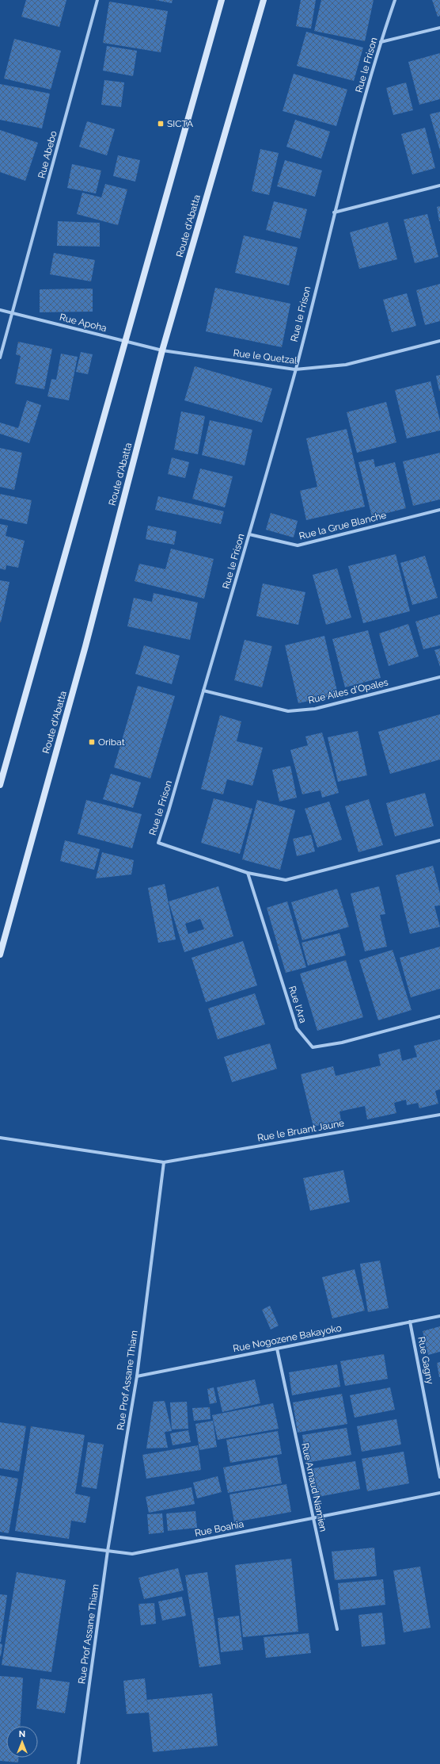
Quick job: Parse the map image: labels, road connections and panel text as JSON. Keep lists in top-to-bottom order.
{
  "streets": {
    "street": [
      "Rue le Frison",
      "Rue Abebo",
      "Route d'Abatta",
      "Rue Apoha",
      "Rue le Quetzal",
      "Rue la Grue Blanche",
      "Rue Ailes d'Opales",
      "Rue l'Ara",
      "Rue le Bruant Jaune",
      "Rue Nogozene Bakayoko",
      "Rue Gagny",
      "Rue Prof Assane Thiam",
      "Rue Arnaud Niamien",
      "Rue Boahia"
    ]
  },
  "crossings": [
    ["Rue le Frison", "Rue le Quetzal"],
    ["Rue le Frison", "Rue la Grue Blanche"],
    ["Rue le Frison", "Rue Ailes d'Opales"],
    ["Rue le Frison", "Rue l'Ara"],
    ["Rue Abebo", "Rue Apoha"],
    ["Route d'Abatta", "Rue Apoha"],
    ["Route d'Abatta", "Rue le Quetzal"],
    ["Rue Apoha", "Rue le Quetzal"],
    ["Rue le Bruant Jaune", "Rue Prof Assane Thiam"],
    ["Rue Nogozene Bakayoko", "Rue Gagny"],
    ["Rue Nogozene Bakayoko", "Rue Prof Assane Thiam"],
    ["Rue Nogozene Bakayoko", "Rue Arnaud Niamien"],
    ["Rue Prof Assane Thiam", "Rue Boahia"],
    ["Rue Arnaud Niamien", "Rue Boahia"]
  ],
  "places": {
    "transit": ["SICTA", "Oribat"]
  },
  "north": "top"
}
